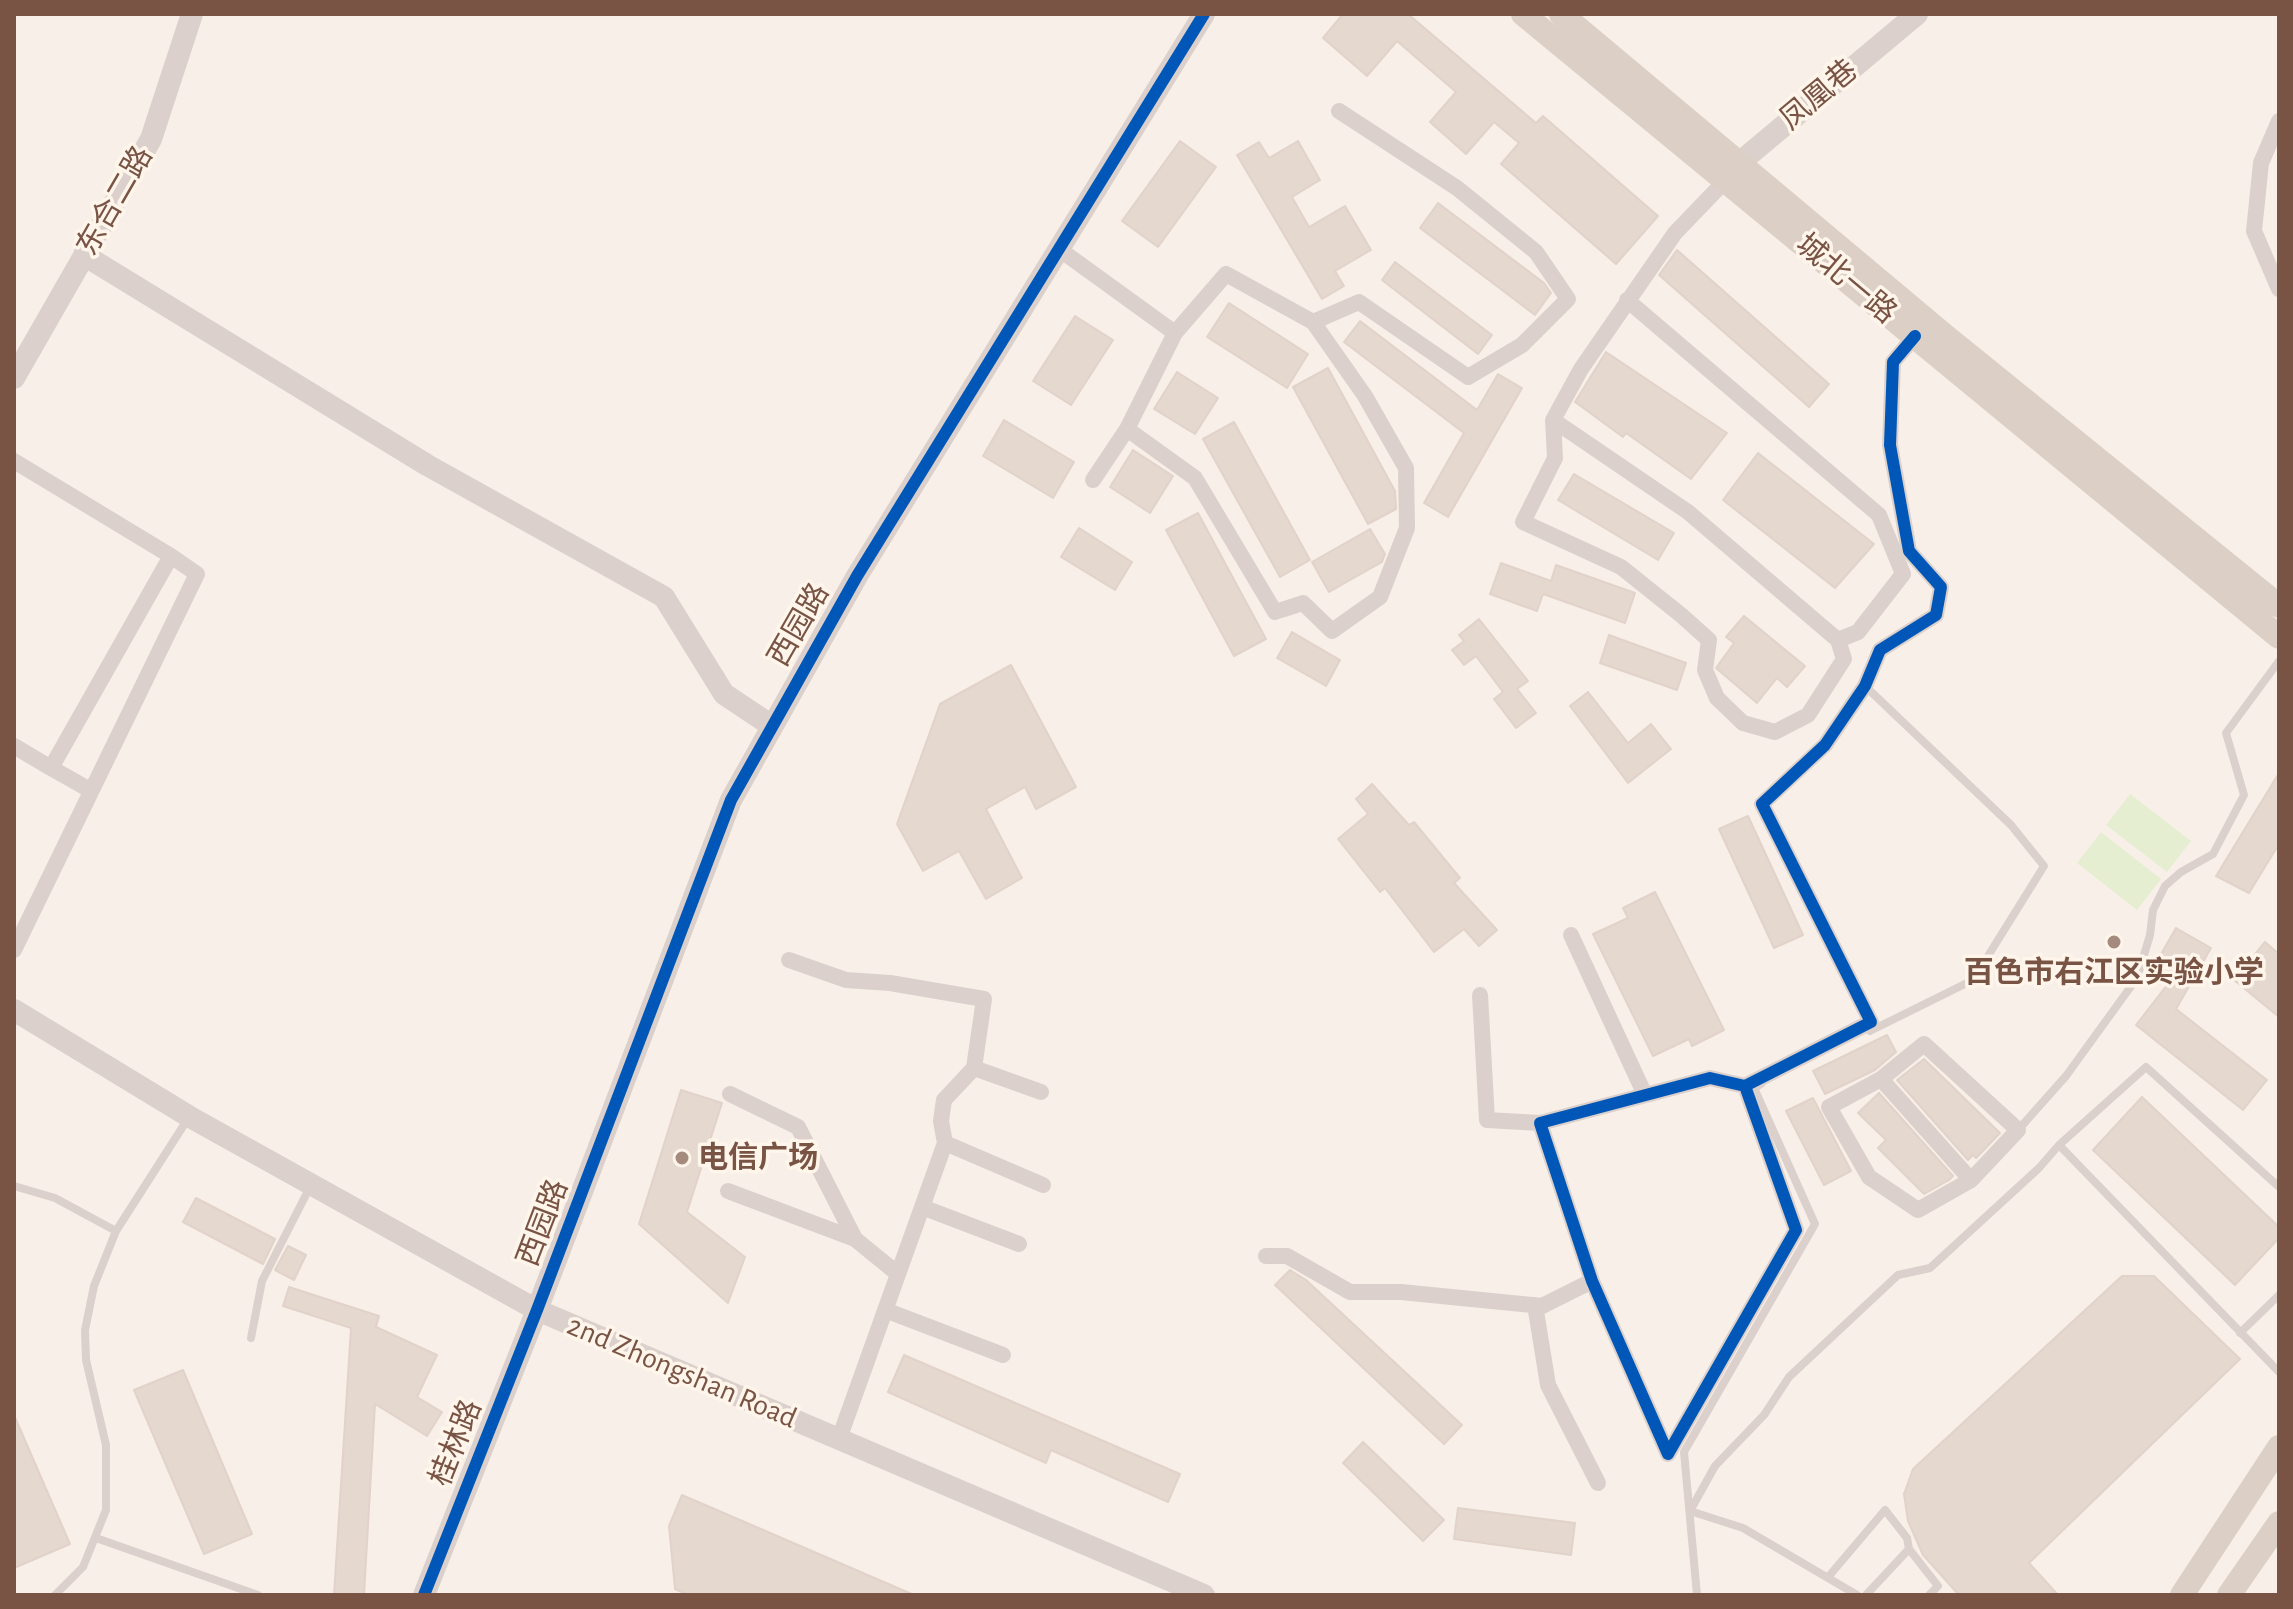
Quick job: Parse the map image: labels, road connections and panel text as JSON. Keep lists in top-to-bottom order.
{
  "streets": {
    "main road": ["城北一路"],
    "street": [
      "凤凰巷",
      "东合二路",
      "西园路",
      "2nd Zhongshan Road",
      "桂林路"
    ]
  },
  "crossings": [
    ["凤凰巷", "城北一路"],
    ["西园路", "2nd Zhongshan Road"],
    ["西园路", "桂林路"],
    ["2nd Zhongshan Road", "桂林路"]
  ],
  "places": ["百色市右江区实验小学", "电信广场"]
}
